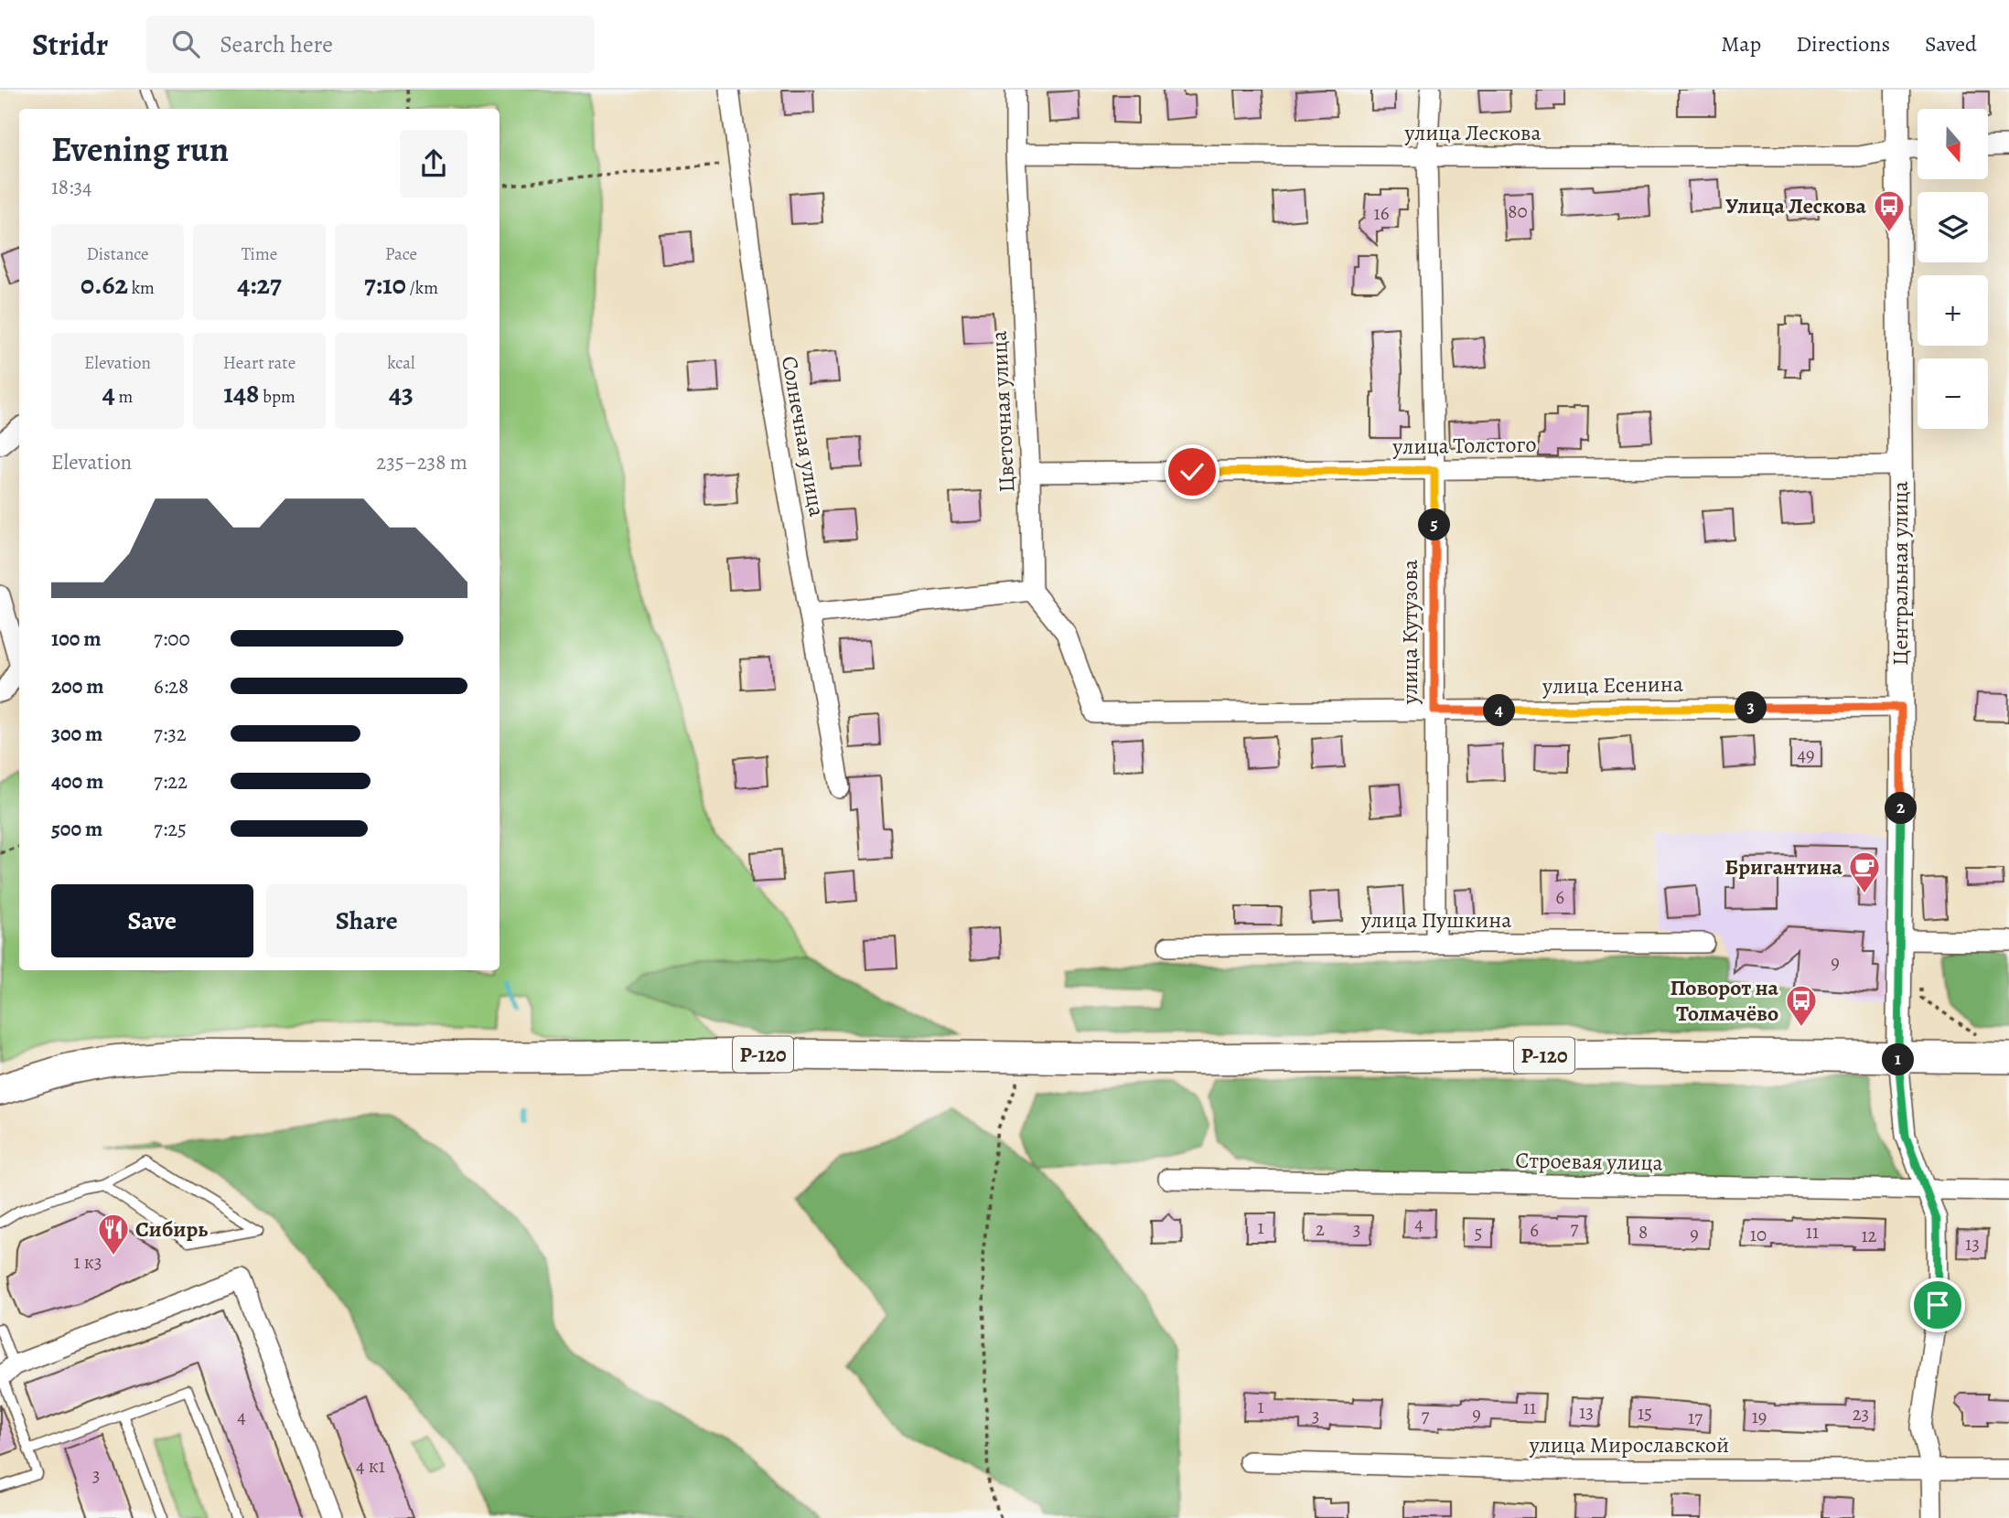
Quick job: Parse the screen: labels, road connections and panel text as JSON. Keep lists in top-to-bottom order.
{
  "streets": {
    "main road": ["Р-120"],
    "street": [
      "улица Лескова",
      "Цветочная улица",
      "Солнечная улица",
      "улица Толстого",
      "Центральная улица",
      "улица Кутузова",
      "улица Есенина",
      "улица Пушкина",
      "Строевая улица",
      "улица Мирославской"
    ]
  },
  "crossings": [
    ["улица Лескова", "Цветочная улица"],
    ["улица Лескова", "Центральная улица"],
    ["улица Лескова", "улица Кутузова"],
    ["Цветочная улица", "улица Толстого"],
    ["Цветочная улица", "улица Есенина"],
    ["улица Толстого", "Центральная улица"],
    ["улица Толстого", "улица Кутузова"],
    ["Центральная улица", "улица Есенина"],
    ["Центральная улица", "Р-120"],
    ["улица Кутузова", "улица Есенина"],
    ["улица Кутузова", "улица Пушкина"]
  ],
  "places": {
    "bus stop": ["Улица Лескова", "Поворот на Толмачёво"],
    "cafe": ["Бригантина"],
    "restaurant": ["Сибирь"]
  },
  "house_numbers": [
    "80",
    "16",
    "49",
    "6",
    "9",
    "4",
    "1",
    "7",
    "2",
    "3",
    "6",
    "8",
    "11",
    "5",
    "9",
    "10",
    "12",
    "13",
    "1 к3",
    "1",
    "11",
    "13",
    "15",
    "9",
    "23",
    "3",
    "7",
    "4",
    "19",
    "17",
    "4 к1",
    "3"
  ],
  "north": "bottom",
  "page": {
    "header": "Stridr",
    "search": "Search here",
    "nav": ["Map", "Directions", "Saved"],
    "map_buttons": ["+", "−"],
    "heading": ["Evening run", "18:34"],
    "stats": [
      ["Distance", "0.62 km"],
      ["Time", "4:27"],
      ["Pace", "7:10 /km"],
      ["Elevation", "4 m"],
      ["Heart rate", "148 bpm"],
      ["kcal", "43"]
    ],
    "chart": ["Elevation", "235–238 m"],
    "pins": [
      "5",
      "3",
      "4",
      "2",
      "1"
    ],
    "list": [
      {
        "name": "100 m",
        "note": "7:00"
      },
      {
        "name": "200 m",
        "note": "6:28"
      },
      {
        "name": "300 m",
        "note": "7:32"
      },
      {
        "name": "400 m",
        "note": "7:22"
      },
      {
        "name": "500 m",
        "note": "7:25"
      }
    ],
    "buttons": ["Save", "Share"]
  }
}
